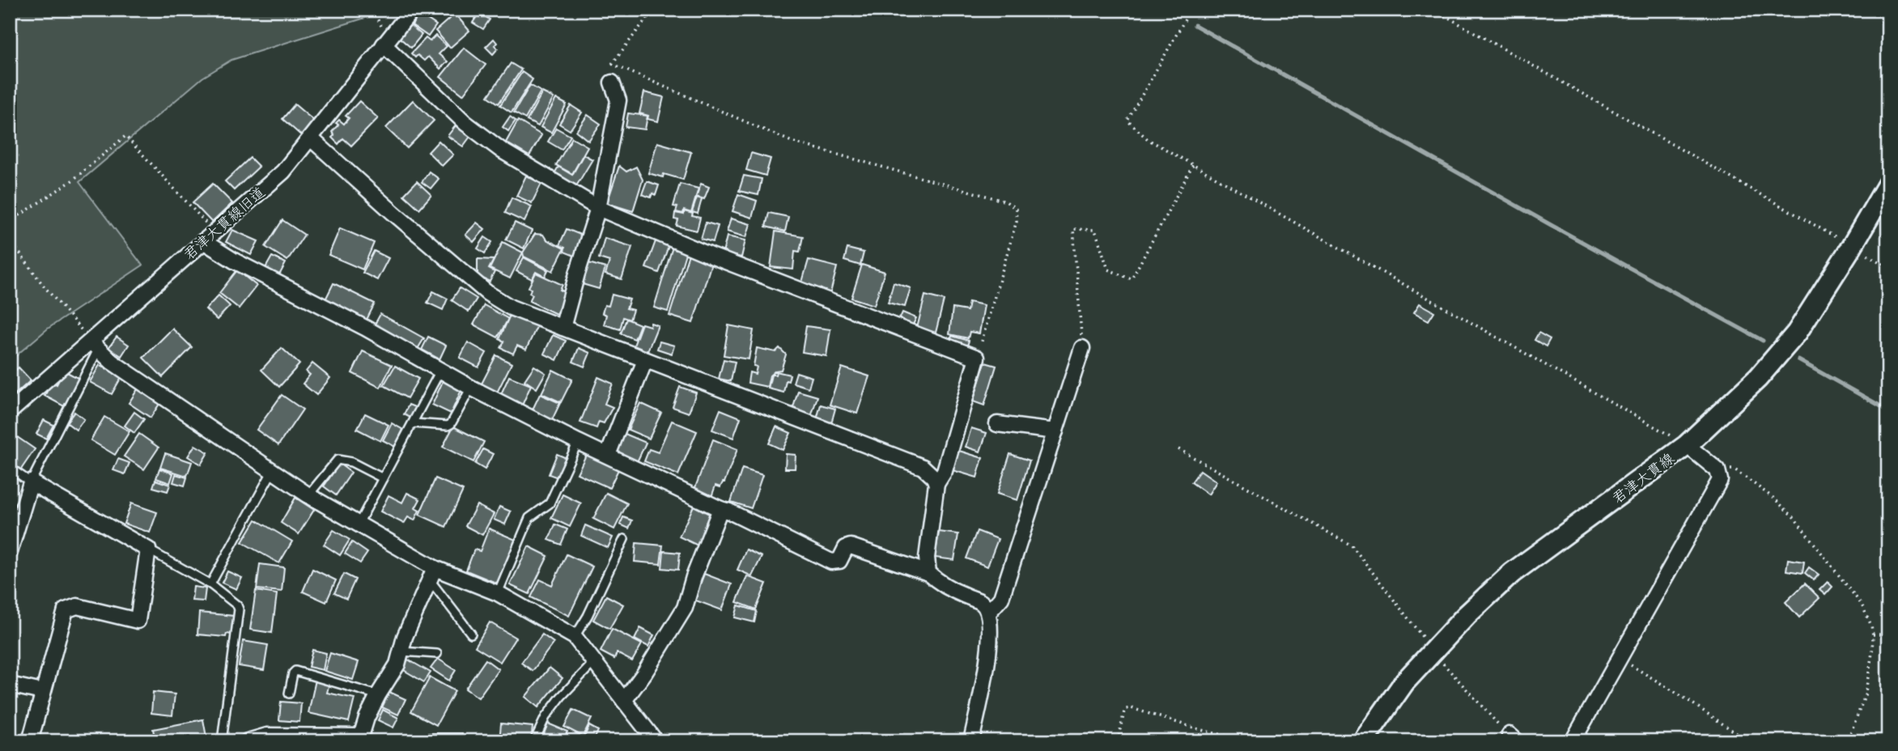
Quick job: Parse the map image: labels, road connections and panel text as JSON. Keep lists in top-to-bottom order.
{
  "streets": {
    "main road": ["君津大貫線"],
    "street": ["君津大貫線旧道"]
  }
}
